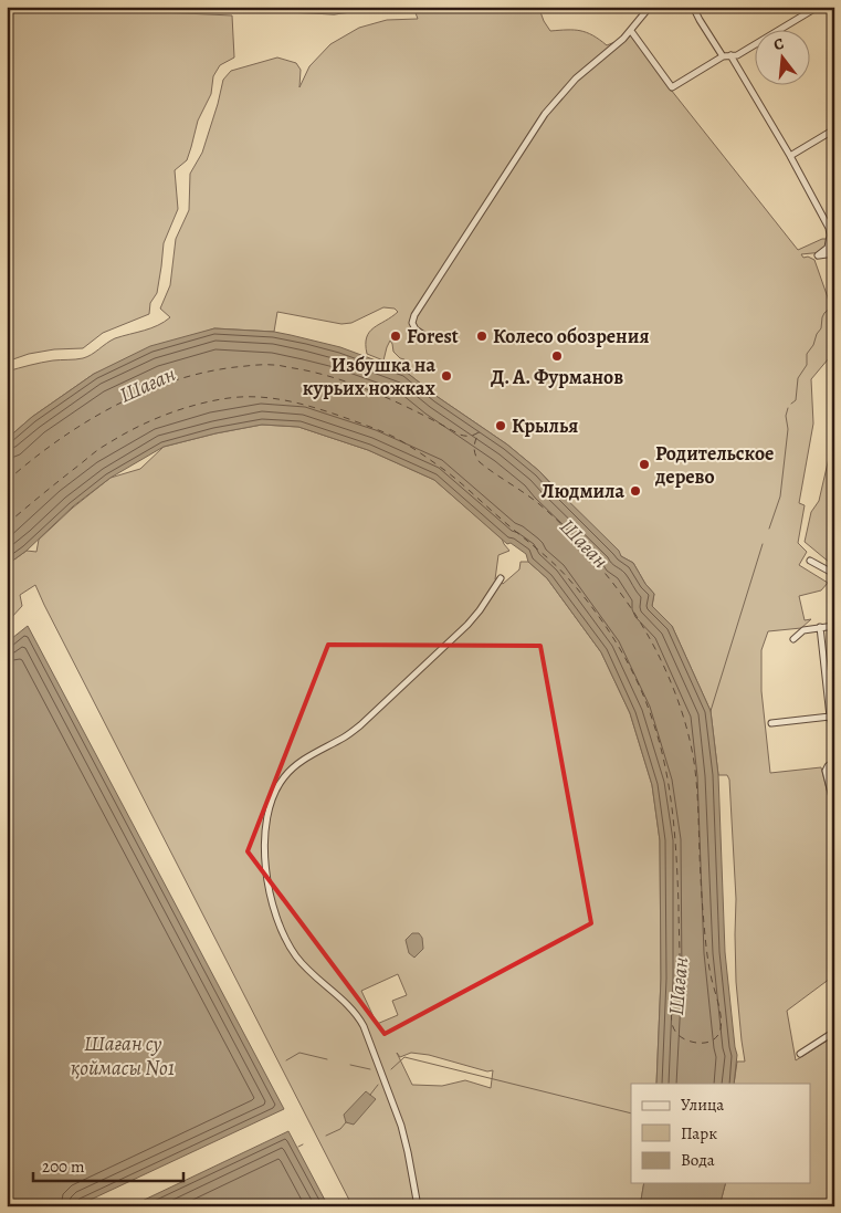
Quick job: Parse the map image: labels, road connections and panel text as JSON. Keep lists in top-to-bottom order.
{
  "water": ["Шаған", "Шаған су қоймасы No1"],
  "places": [
    "Forest",
    "Колесо обозрения",
    "Д. А. Фурманов",
    "Избушка на курьих ножках",
    "Крылья",
    "Родительское дерево",
    "Людмила"
  ],
  "legend": ["Улица", "Парк", "Вода"],
  "scale_bar": "200 m",
  "north": "top"
}
